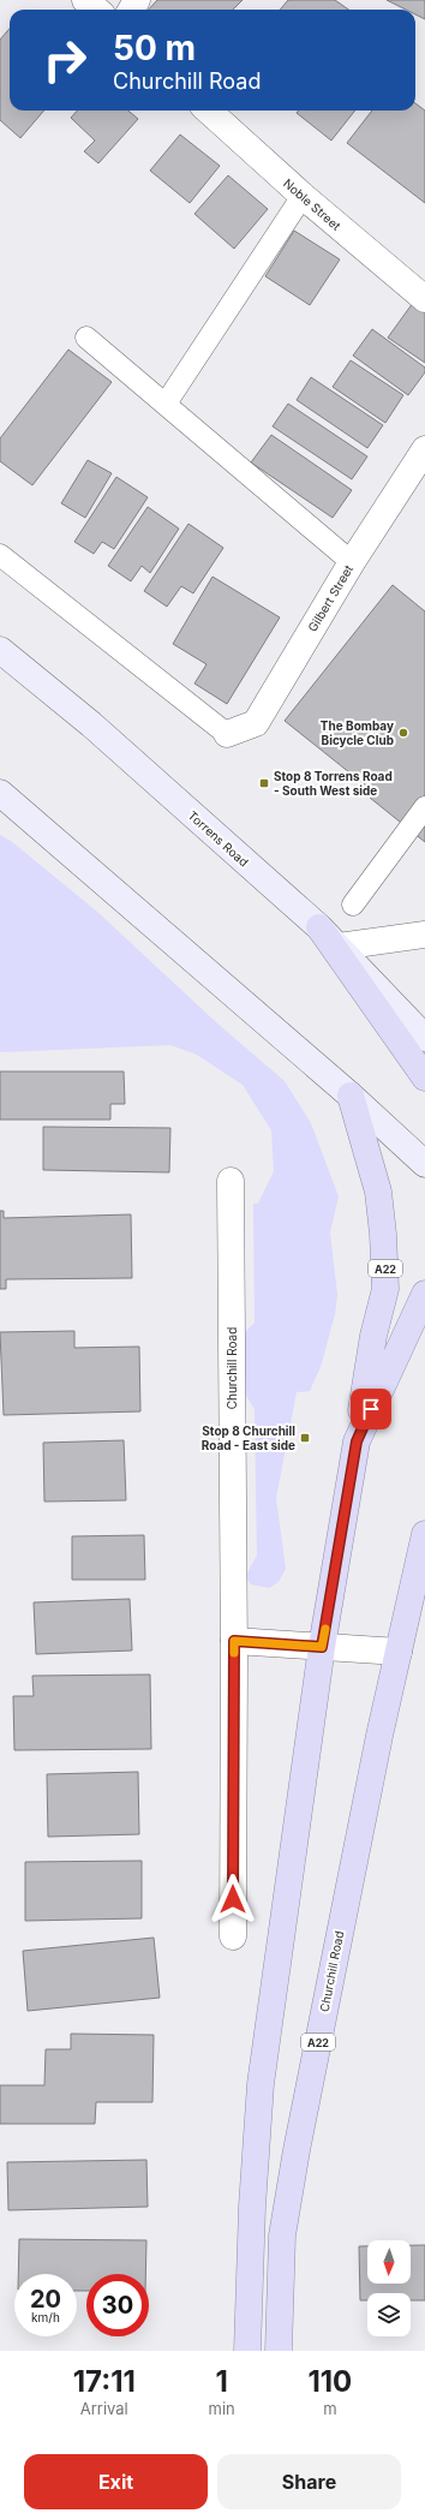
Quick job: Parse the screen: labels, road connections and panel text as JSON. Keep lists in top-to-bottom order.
{
  "streets": {
    "main road": ["Torrens Road", "A22", "Churchill Road"],
    "street": ["Noble Street", "Gilbert Street"]
  },
  "places": {
    "other": ["The Bombay Bicycle Club"],
    "transit": ["Stop 8 Torrens Road - South West side", "Stop 8 Churchill Road - East side"]
  },
  "north": "bottom",
  "page": {
    "turn": ["50 m", "Churchill Road"],
    "speed": "20 km/h",
    "limit": "30",
    "eta": [
      "17:11",
      "Arrival",
      "1",
      "min",
      "110",
      "m"
    ],
    "buttons": ["Exit", "Share"]
  }
}
